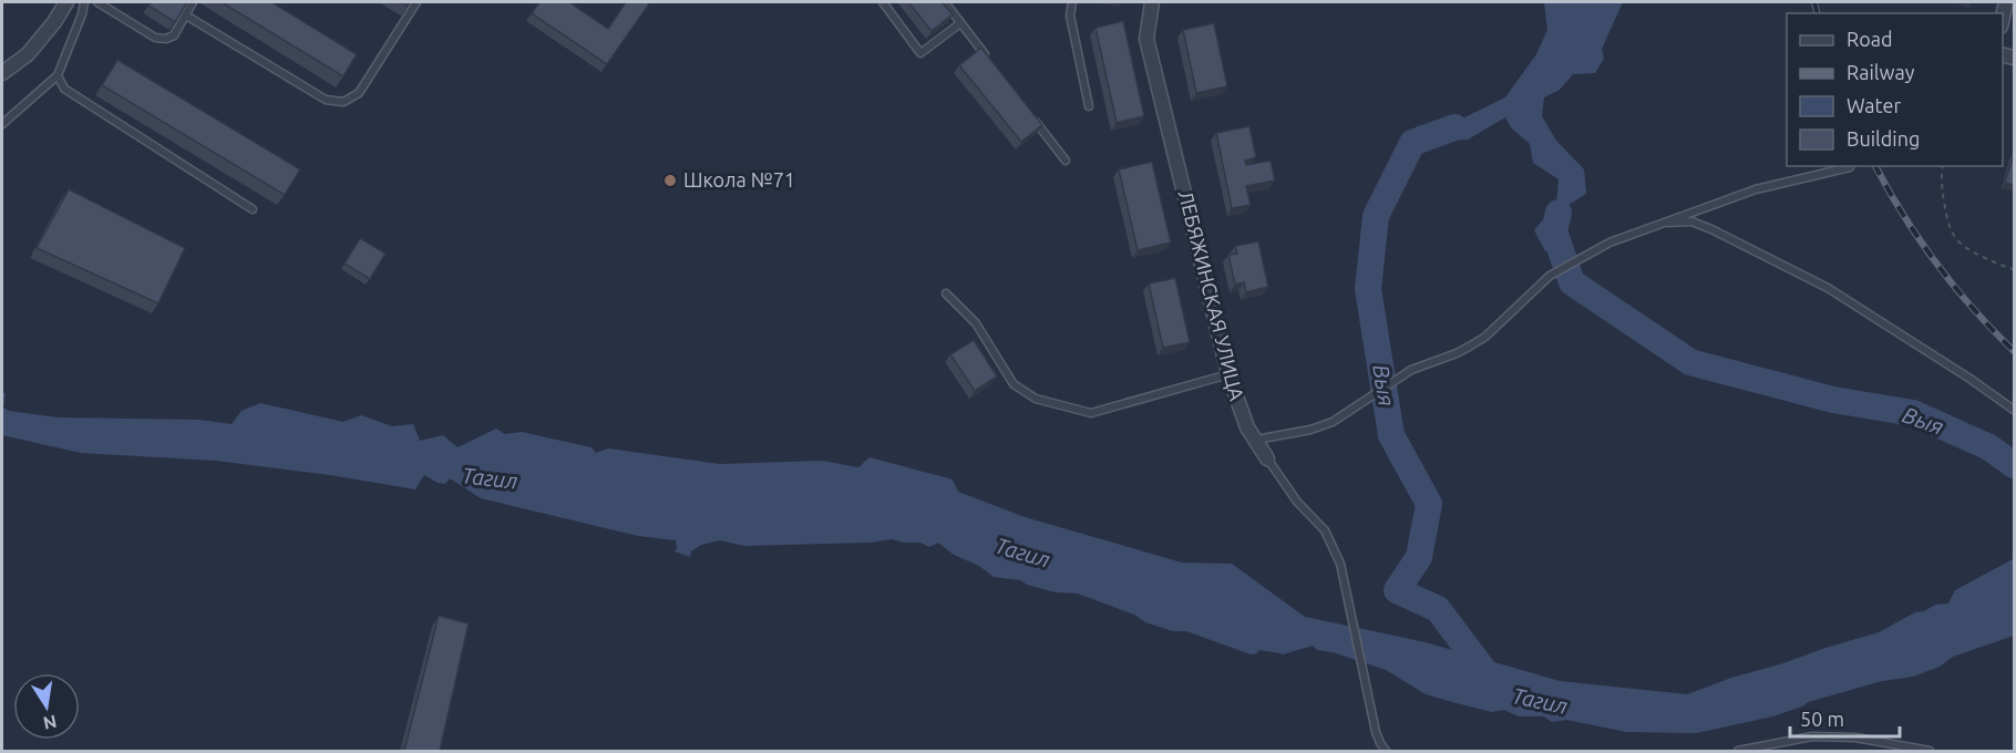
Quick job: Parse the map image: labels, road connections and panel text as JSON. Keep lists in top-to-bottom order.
{
  "streets": {
    "street": ["ЛЕБЯЖИНСКАЯ УЛИЦА"]
  },
  "water": ["Выя", "Тагил"],
  "places": ["Школа №71"],
  "legend": [
    "Road",
    "Railway",
    "Water",
    "Building"
  ],
  "scale_bar": "50 m",
  "north": "bottom"
}
